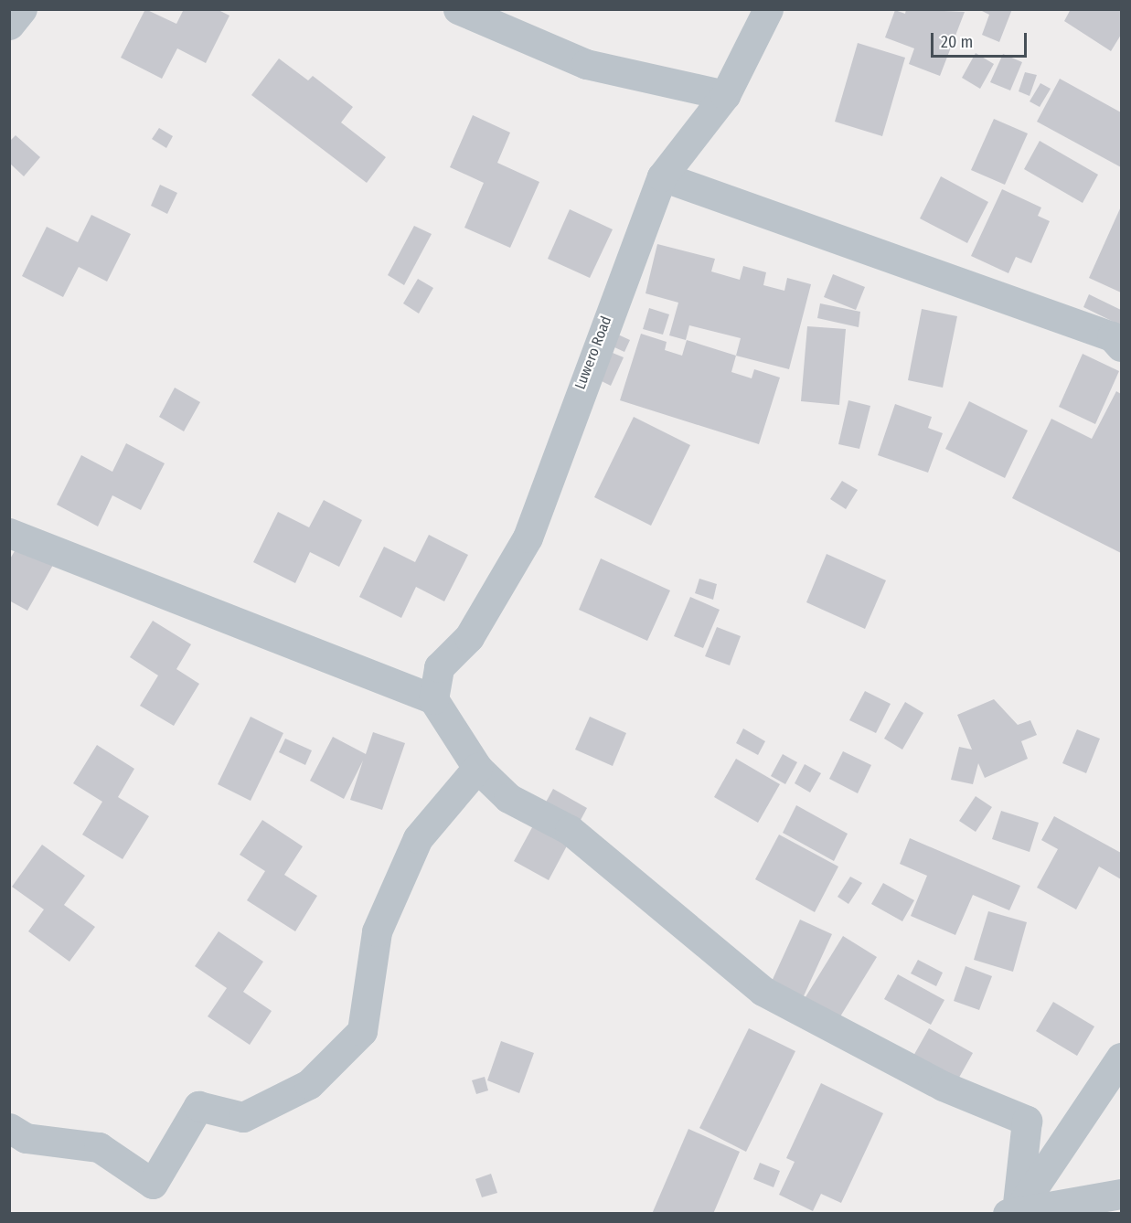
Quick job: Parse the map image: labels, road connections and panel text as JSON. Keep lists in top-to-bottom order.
{
  "streets": {
    "street": ["Luwero Road"]
  },
  "scale_bar": "20 m"
}
